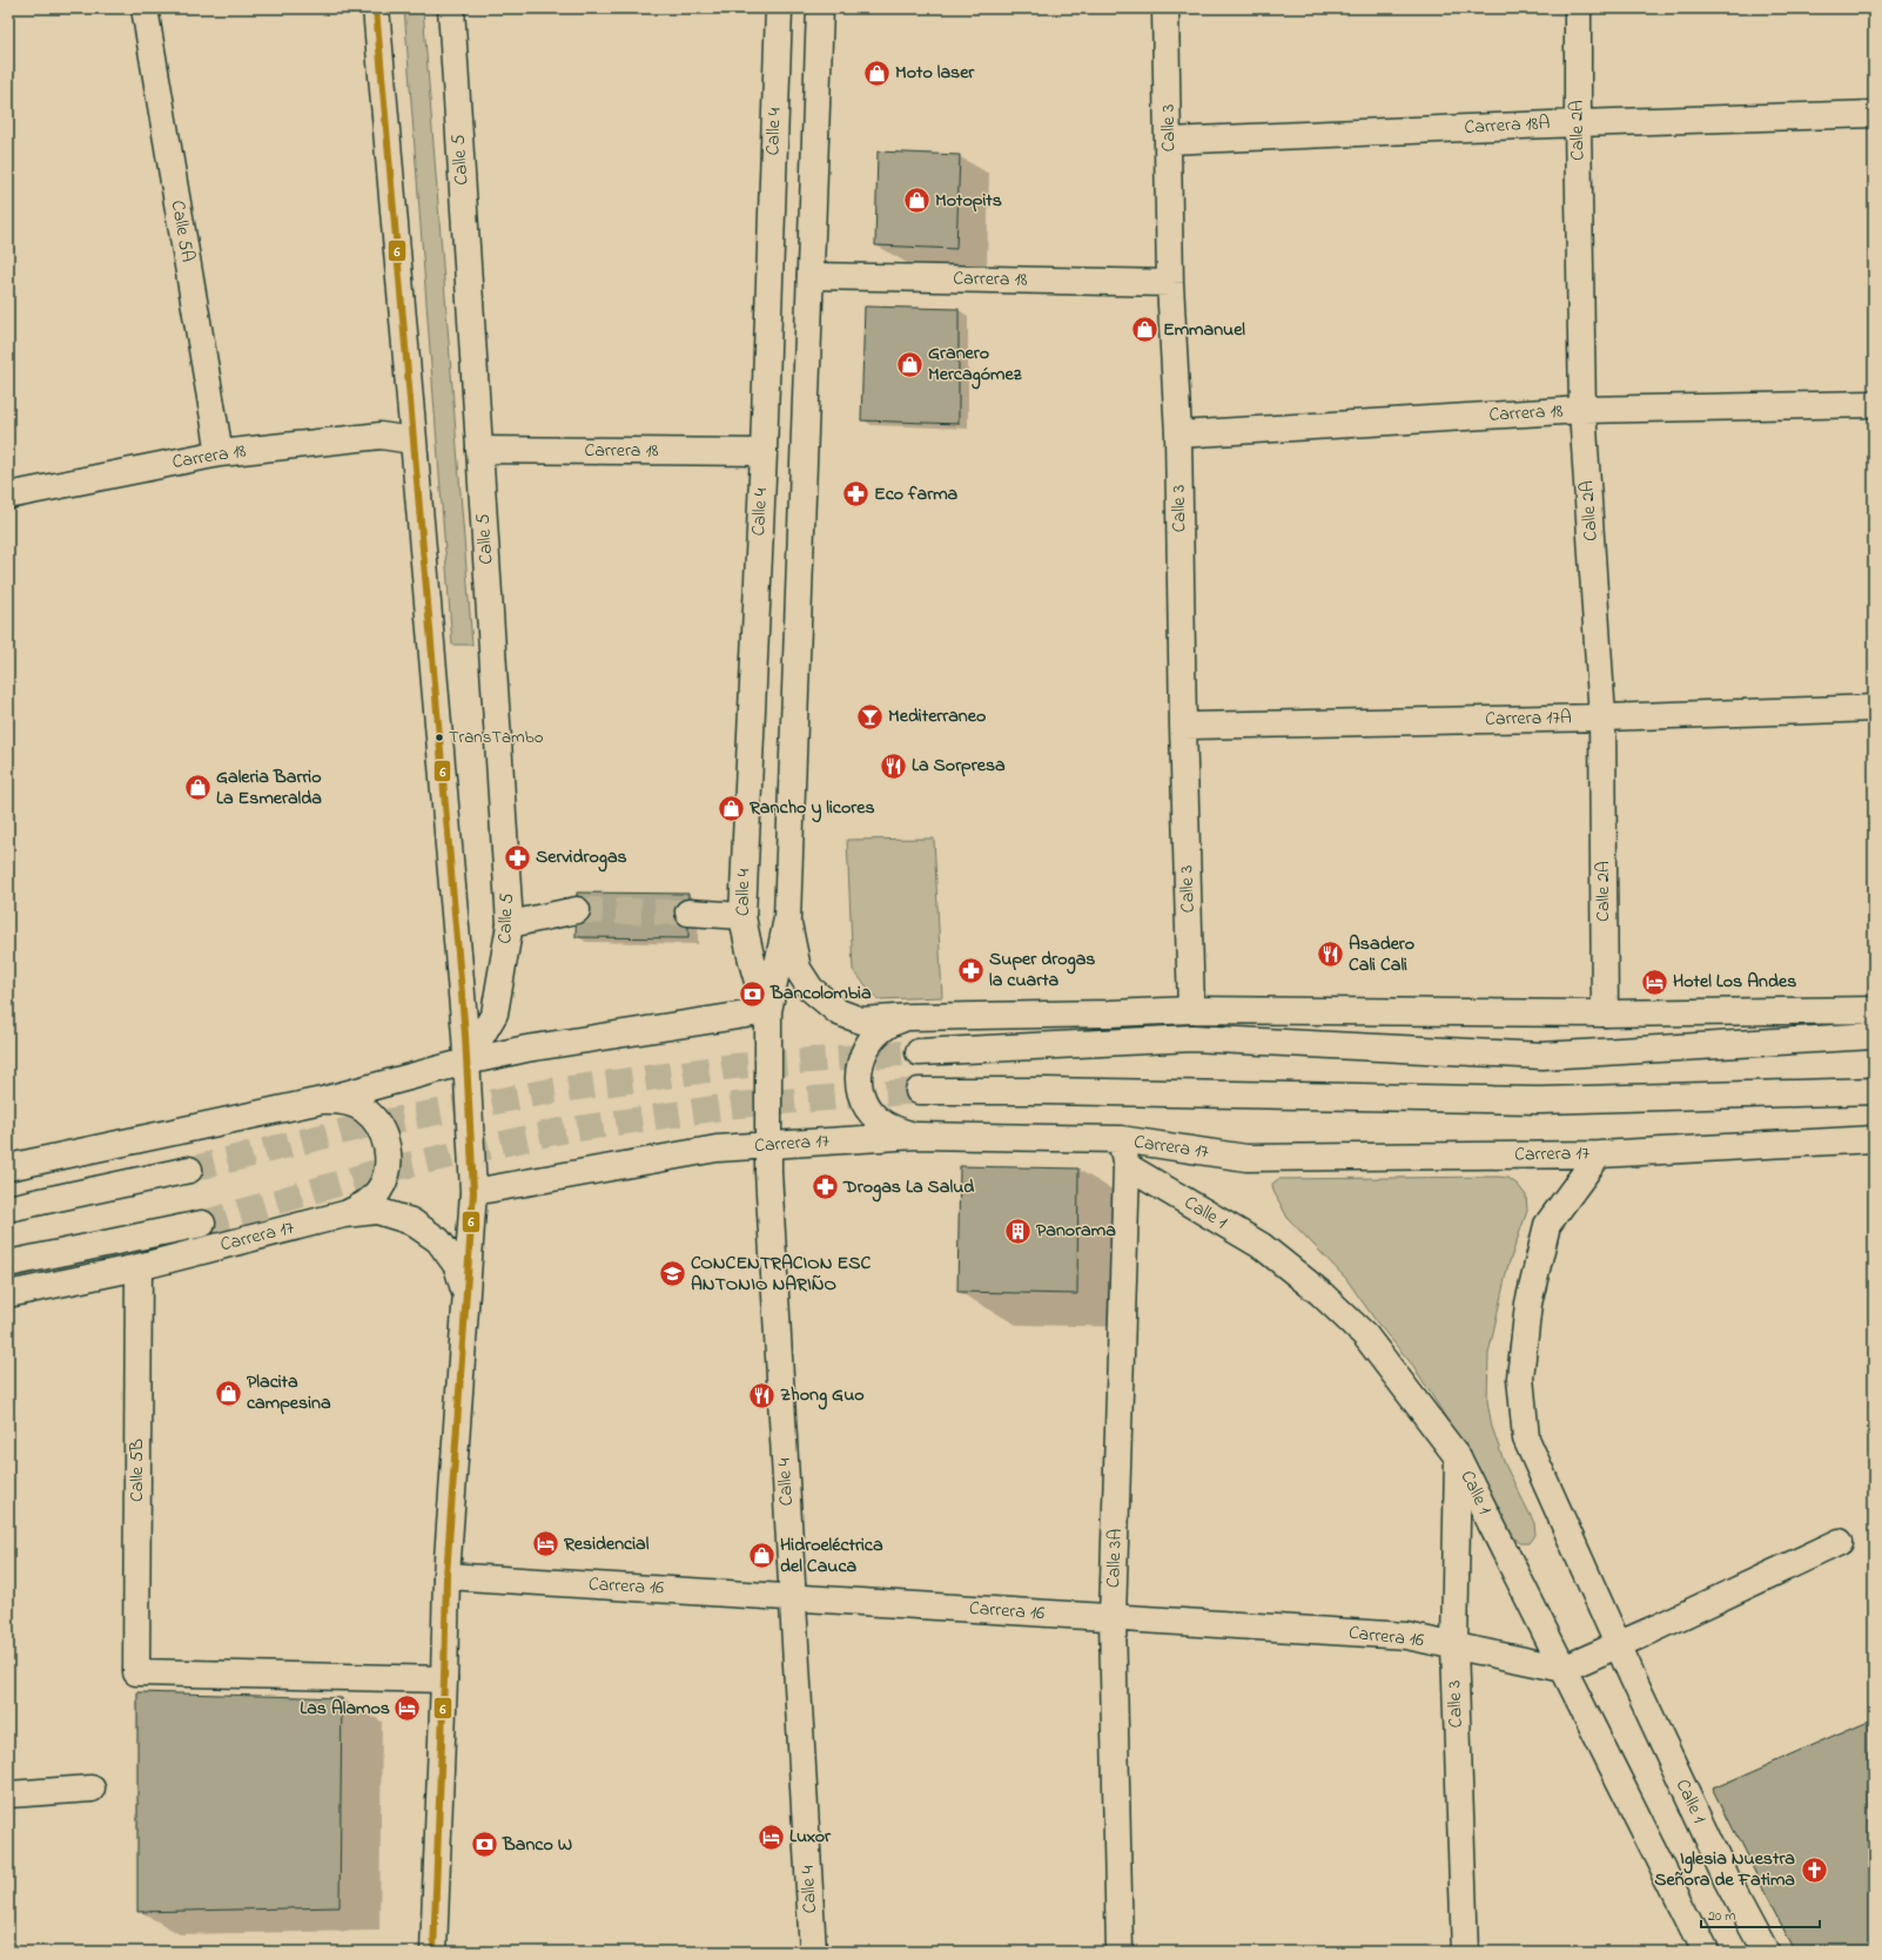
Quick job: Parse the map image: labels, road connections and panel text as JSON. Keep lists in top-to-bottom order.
{
  "streets": {
    "main road": [
      "Carrera 18A",
      "Calle 3",
      "Calle 2A",
      "Calle 4",
      "Calle 5",
      "Calle 5A",
      "Carrera 18",
      "Carrera 17A",
      "Carrera 17",
      "Calle 1",
      "Calle 5B",
      "Calle 3A",
      "Carrera 16"
    ]
  },
  "crossings": [
    ["Carrera 18A", "Calle 3"],
    ["Carrera 18A", "Calle 2A"],
    ["Calle 3", "Carrera 18"],
    ["Calle 3", "Carrera 17A"],
    ["Calle 3", "Calle 1"],
    ["Calle 3", "Carrera 16"],
    ["Calle 2A", "Carrera 18"],
    ["Calle 2A", "Carrera 17A"],
    ["Calle 4", "Carrera 18"],
    ["Calle 4", "Carrera 17"],
    ["Calle 4", "Carrera 16"],
    ["Calle 5", "Carrera 18"],
    ["Calle 5A", "Carrera 18"],
    ["Carrera 17", "Calle 1"],
    ["Carrera 17", "Calle 5B"],
    ["Calle 1", "Calle 3A"],
    ["Calle 1", "Carrera 16"],
    ["Calle 3A", "Carrera 16"]
  ],
  "places": {
    "shop": [
      "Moto laser",
      "Motopits",
      "Emmanuel",
      "Granero Mercagómez",
      "Galeria Barrio La Esmeralda",
      "Rancho y licores",
      "Placita campesina",
      "Hidroeléctrica del Cauca"
    ],
    "pharmacy": [
      "Eco farma",
      "Servidrogas",
      "Super drogas la cuarta",
      "Drogas La Salud"
    ],
    "bar": ["Mediterraneo"],
    "other": ["TransTambo"],
    "restaurant": ["La Sorpresa", "Asadero Cali Cali", "Zhong Guo"],
    "hotel": [
      "Hotel Los Andes",
      "Residencial",
      "Las Alamos",
      "Luxor"
    ],
    "bank": ["Bancolombia", "Banco W"],
    "building": ["Panorama"],
    "school or university": ["CONCENTRACION ESC ANTONIO NARIÑO"],
    "church": ["Iglesia Nuestra Señora de Fatima"]
  },
  "lines": ["transit line 6"],
  "scale_bar": "20 m"
}
